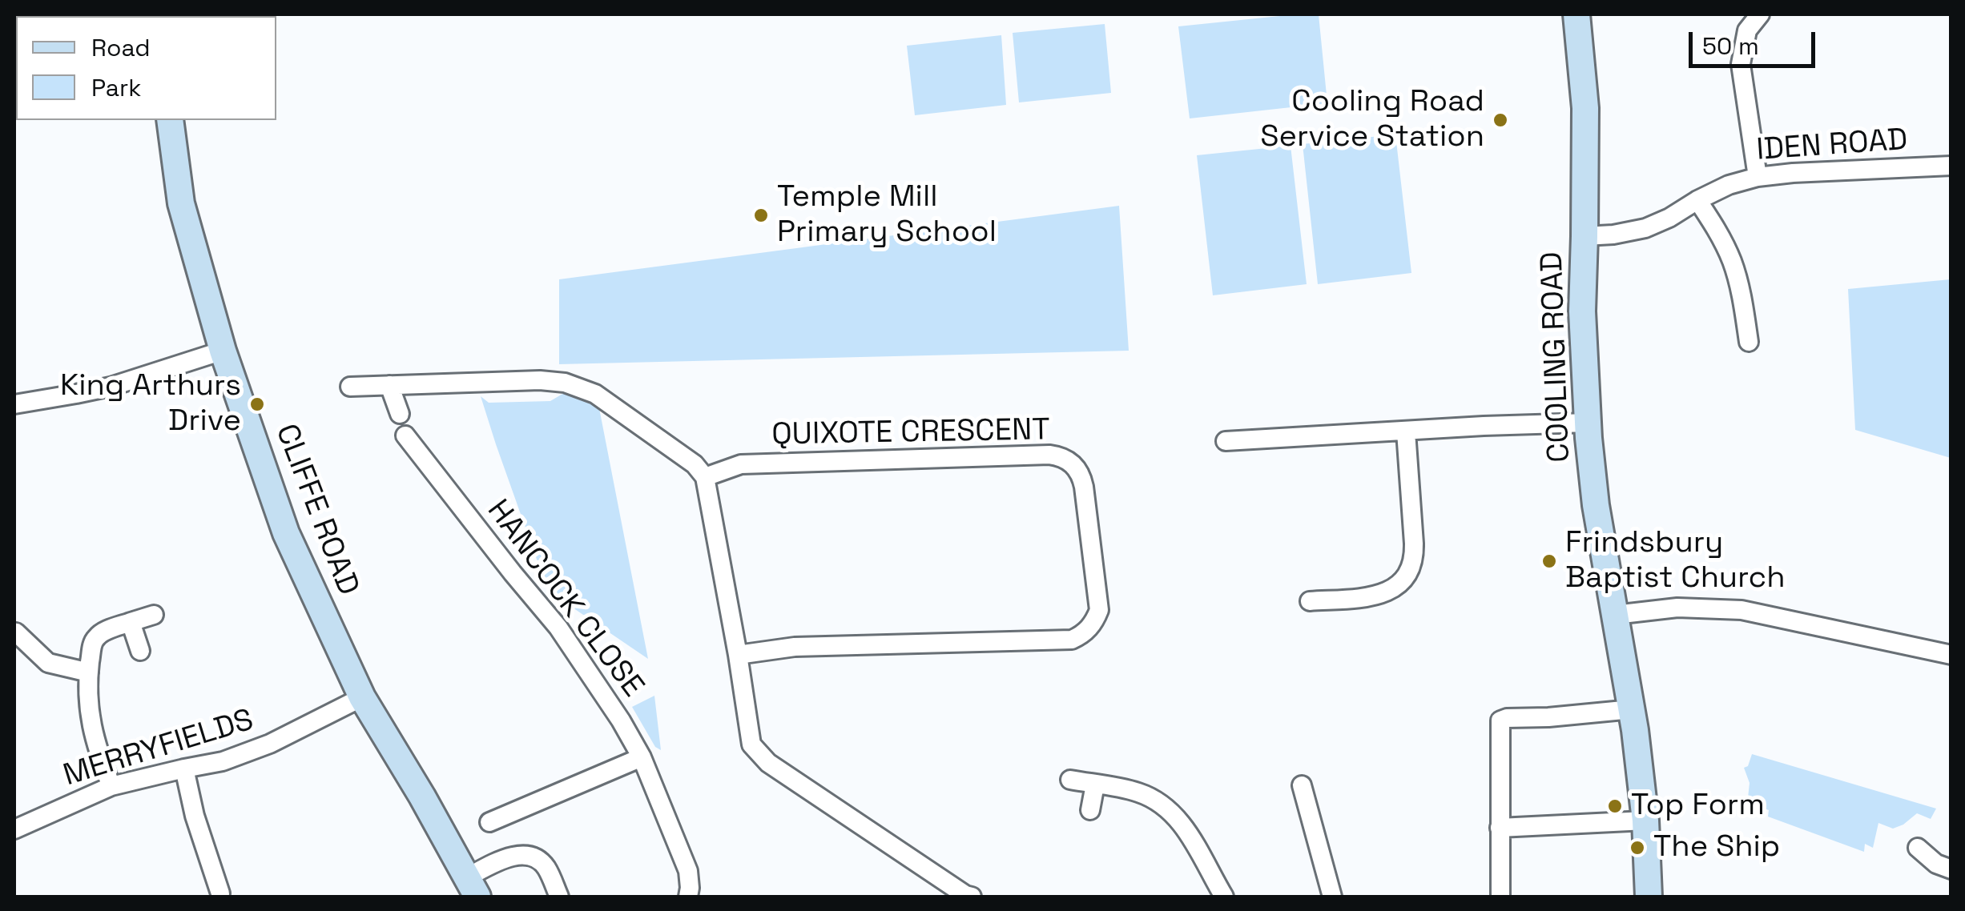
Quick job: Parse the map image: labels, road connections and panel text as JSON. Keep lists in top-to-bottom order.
{
  "streets": {
    "main road": ["COOLING ROAD", "CLIFFE ROAD"],
    "street": [
      "IDEN ROAD",
      "QUIXOTE CRESCENT",
      "HANCOCK CLOSE",
      "MERRYFIELDS"
    ]
  },
  "crossings": [
    ["IDEN ROAD", "COOLING ROAD"],
    ["CLIFFE ROAD", "MERRYFIELDS"]
  ],
  "places": [
    "Cooling Road Service Station",
    "Temple Mill Primary School",
    "King Arthurs Drive",
    "Frindsbury Baptist Church",
    "Top Form",
    "The Ship"
  ],
  "legend": ["Road", "Park"],
  "scale_bar": "50 m"
}
